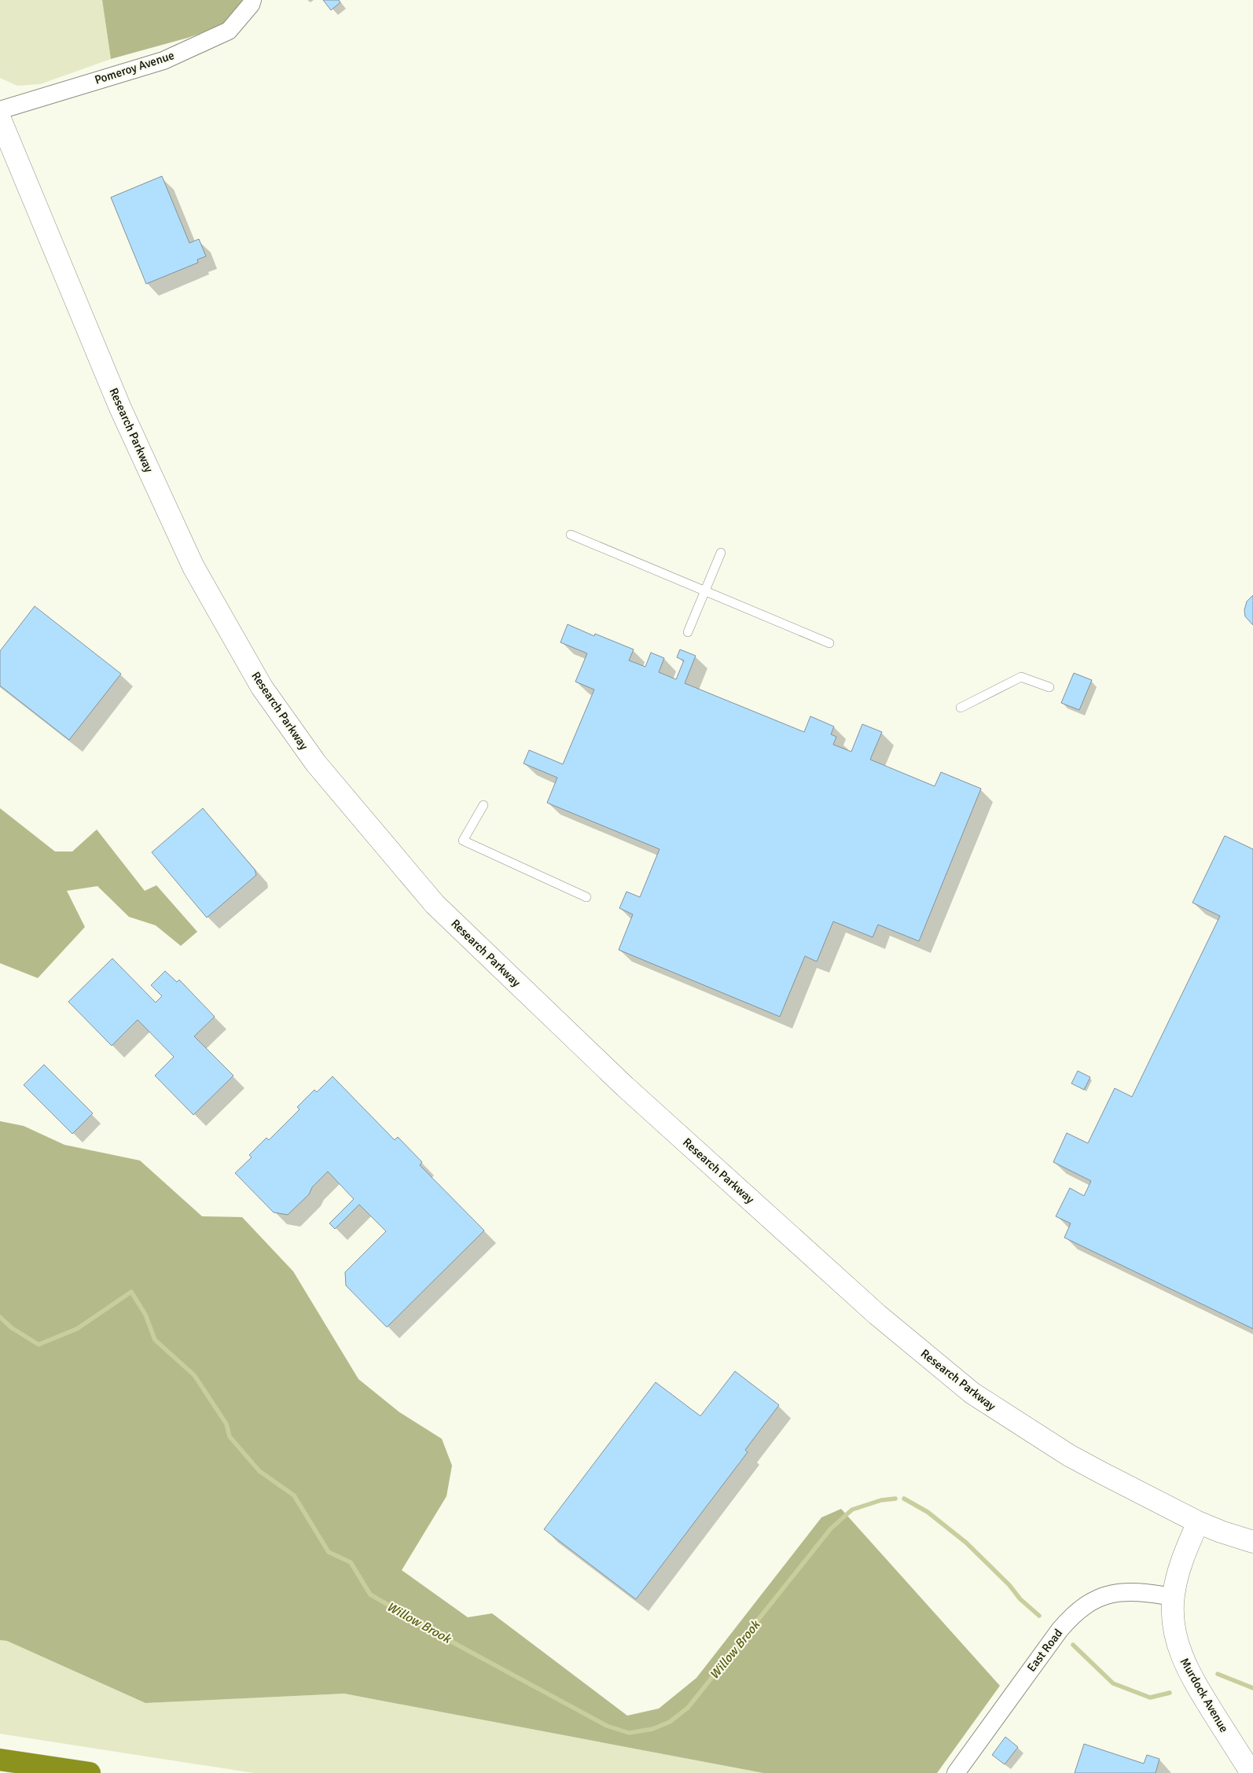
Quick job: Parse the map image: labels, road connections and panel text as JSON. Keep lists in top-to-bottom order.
{
  "streets": {
    "main road": ["Research Parkway", "Murdock Avenue"],
    "street": ["Pomeroy Avenue", "East Road"]
  },
  "crossings": [
    ["Research Parkway", "Murdock Avenue"],
    ["East Road", "Murdock Avenue"]
  ],
  "water": ["Willow Brook"]
}
